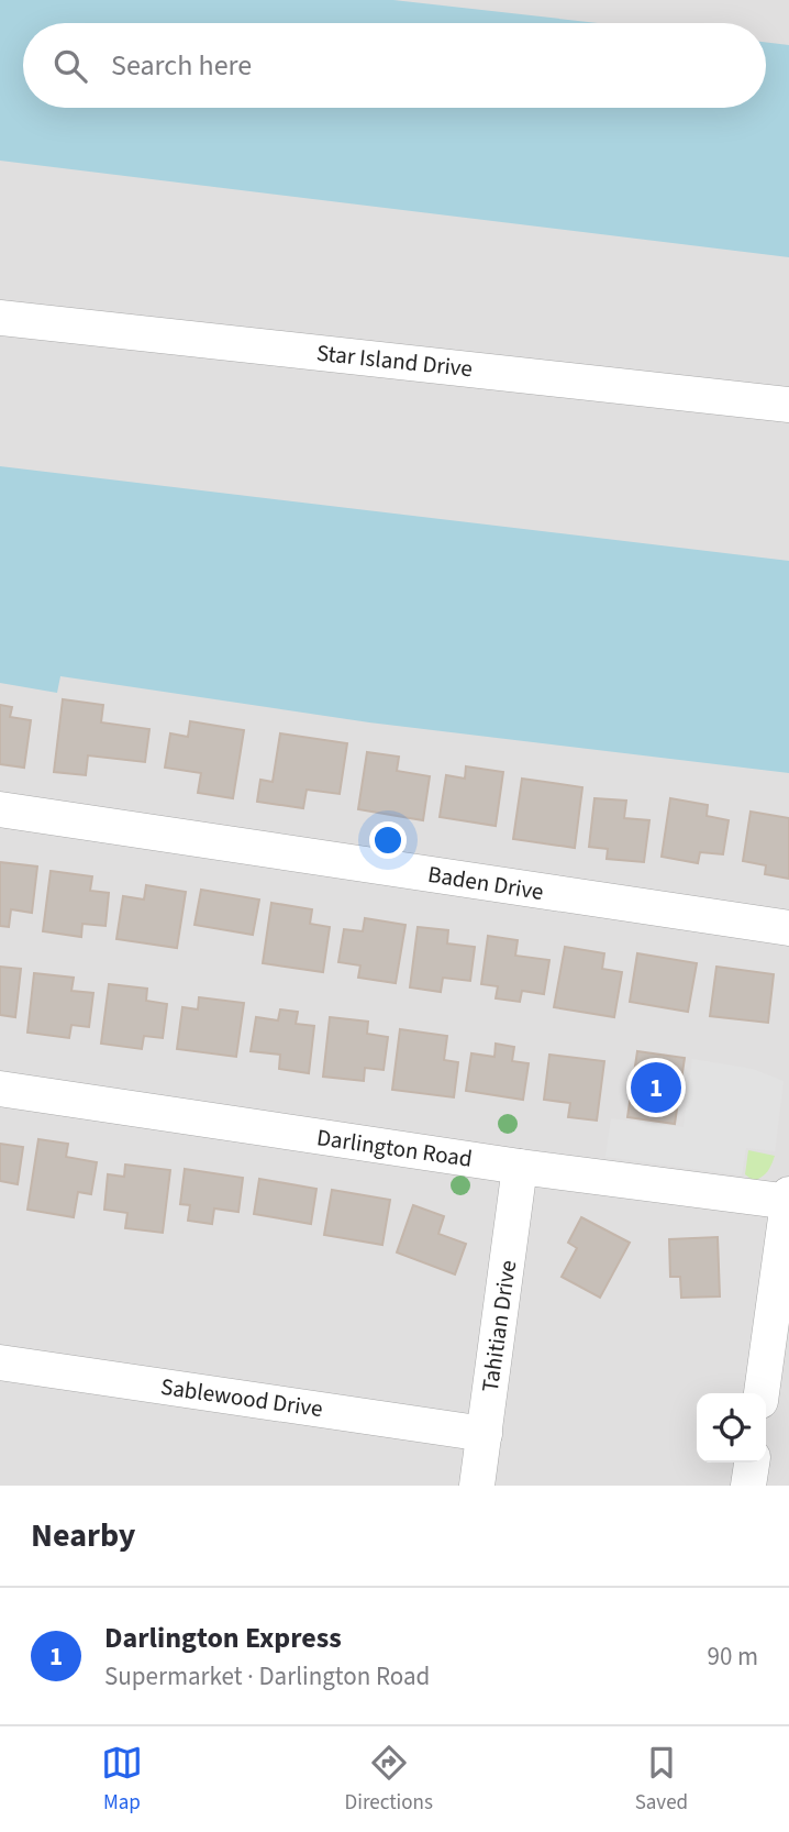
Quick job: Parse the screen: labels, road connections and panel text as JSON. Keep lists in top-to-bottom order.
{
  "streets": {
    "street": [
      "Star Island Drive",
      "Baden Drive",
      "Darlington Road",
      "Tahitian Drive",
      "Sablewood Drive"
    ]
  },
  "crossings": [
    ["Darlington Road", "Tahitian Drive"],
    ["Tahitian Drive", "Sablewood Drive"]
  ],
  "page": {
    "search": "Search here",
    "pins": "1",
    "heading": "Nearby",
    "list": [
      {
        "mark": "1",
        "name": "Darlington Express",
        "note": "Supermarket · Darlington Road",
        "value": "90 m"
      }
    ],
    "nav": ["Map", "Directions", "Saved"]
  }
}
